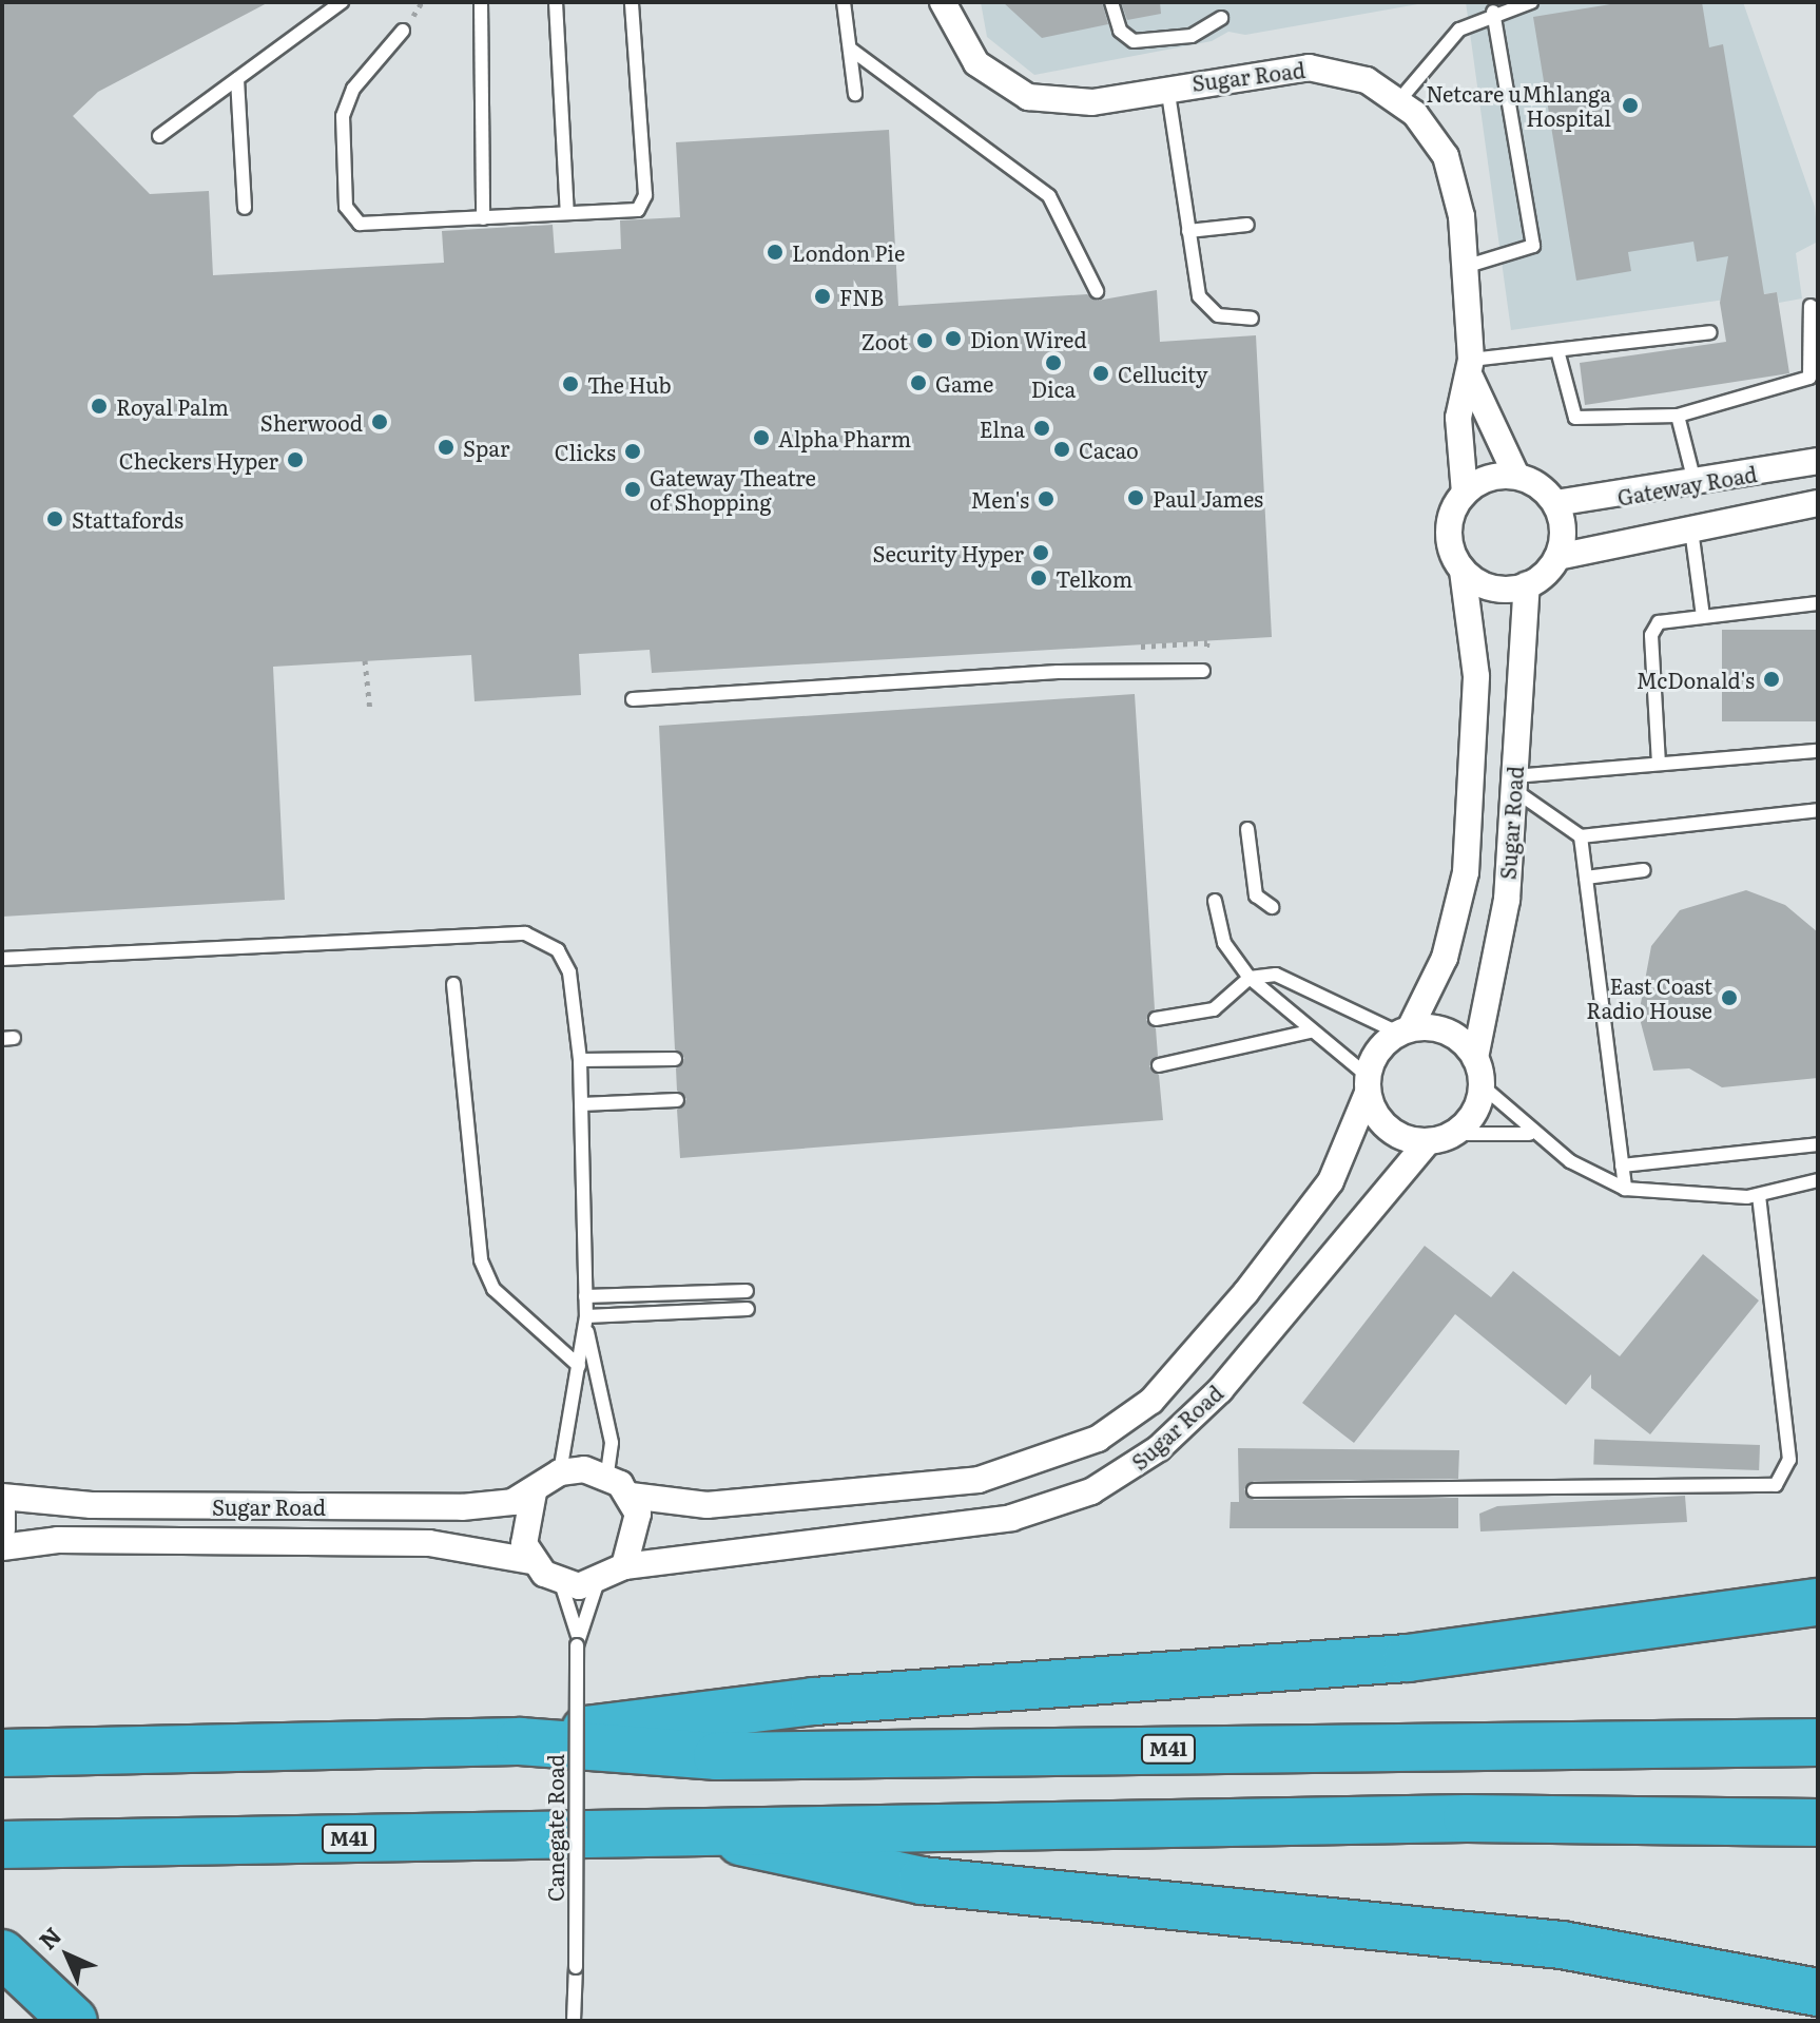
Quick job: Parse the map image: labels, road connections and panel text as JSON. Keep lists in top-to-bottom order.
{
  "streets": {
    "highway": ["M41"],
    "street": ["Sugar Road", "Gateway Road"],
    "lane": ["Canegate Road"]
  },
  "crossings": [
    ["Sugar Road", "Gateway Road"],
    ["Sugar Road", "Canegate Road"]
  ],
  "places": [
    "Netcare uMhlanga Hospital",
    "London Pie",
    "FNB",
    "Dion Wired",
    "Zoot",
    "Dica",
    "Cellucity",
    "Game",
    "The Hub",
    "Royal Palm",
    "Sherwood",
    "Elna",
    "Alpha Pharm",
    "Spar",
    "Cacao",
    "Clicks",
    "Checkers Hyper",
    "Gateway Theatre of Shopping",
    "Paul James",
    "Men's",
    "Stattafords",
    "Security Hyper",
    "Telkom",
    "McDonald's",
    "East Coast Radio House"
  ],
  "north": "top left"
}
